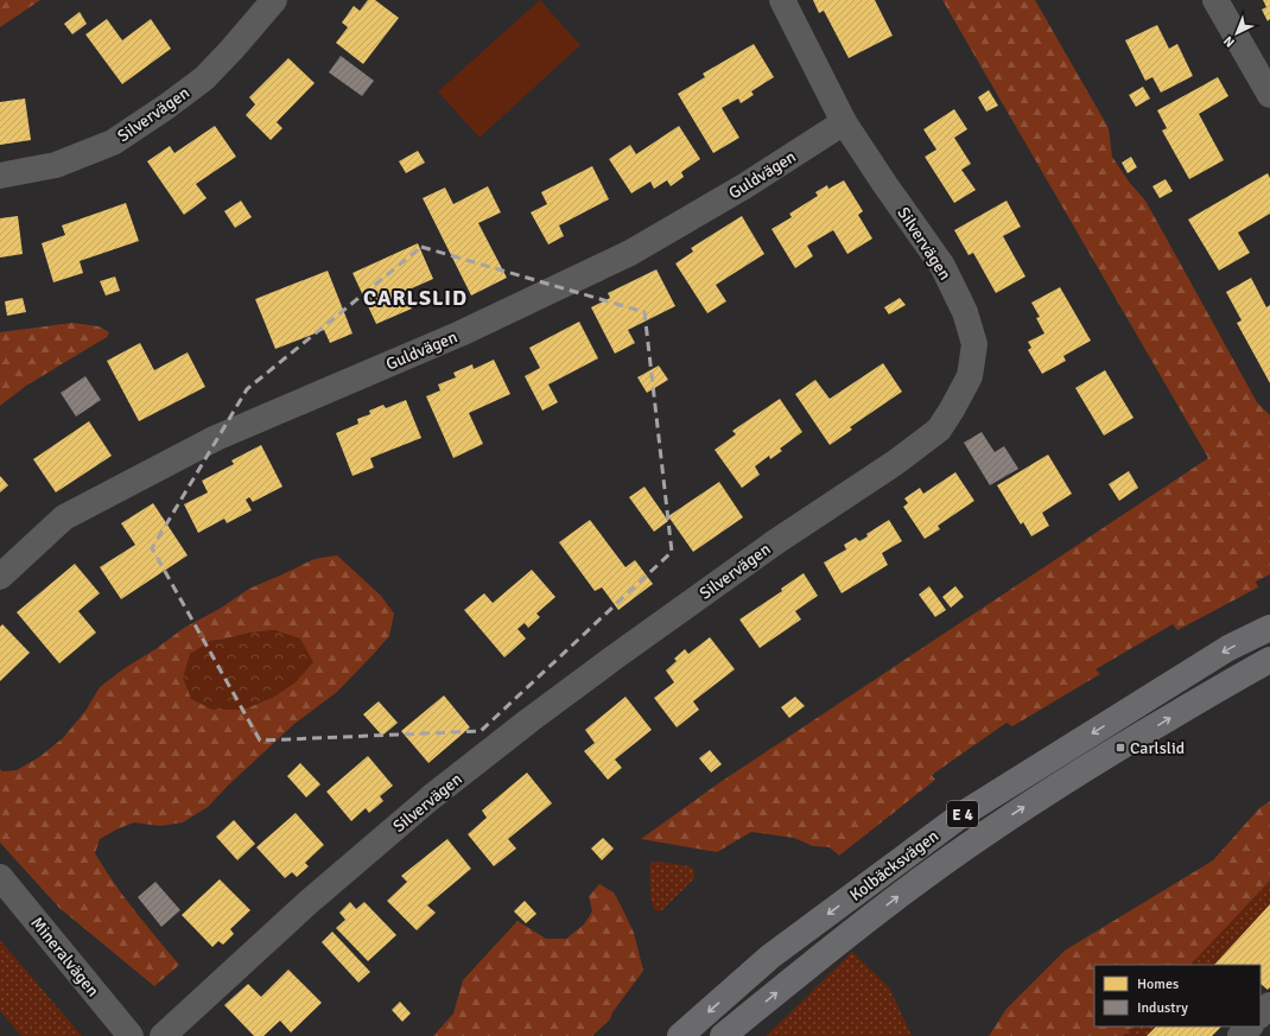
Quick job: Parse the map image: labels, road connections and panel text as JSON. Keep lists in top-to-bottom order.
{
  "streets": {
    "highway": ["E 4", "Kolbäcksvägen"],
    "street": ["Silvervägen", "Guldvägen", "Mineralvägen"]
  },
  "crossings": [
    ["Silvervägen", "Guldvägen"]
  ],
  "districts": ["CARLSLID"],
  "places": {
    "transit": ["Carlslid"]
  },
  "legend": ["Homes", "Industry"],
  "north": "bottom left"
}
